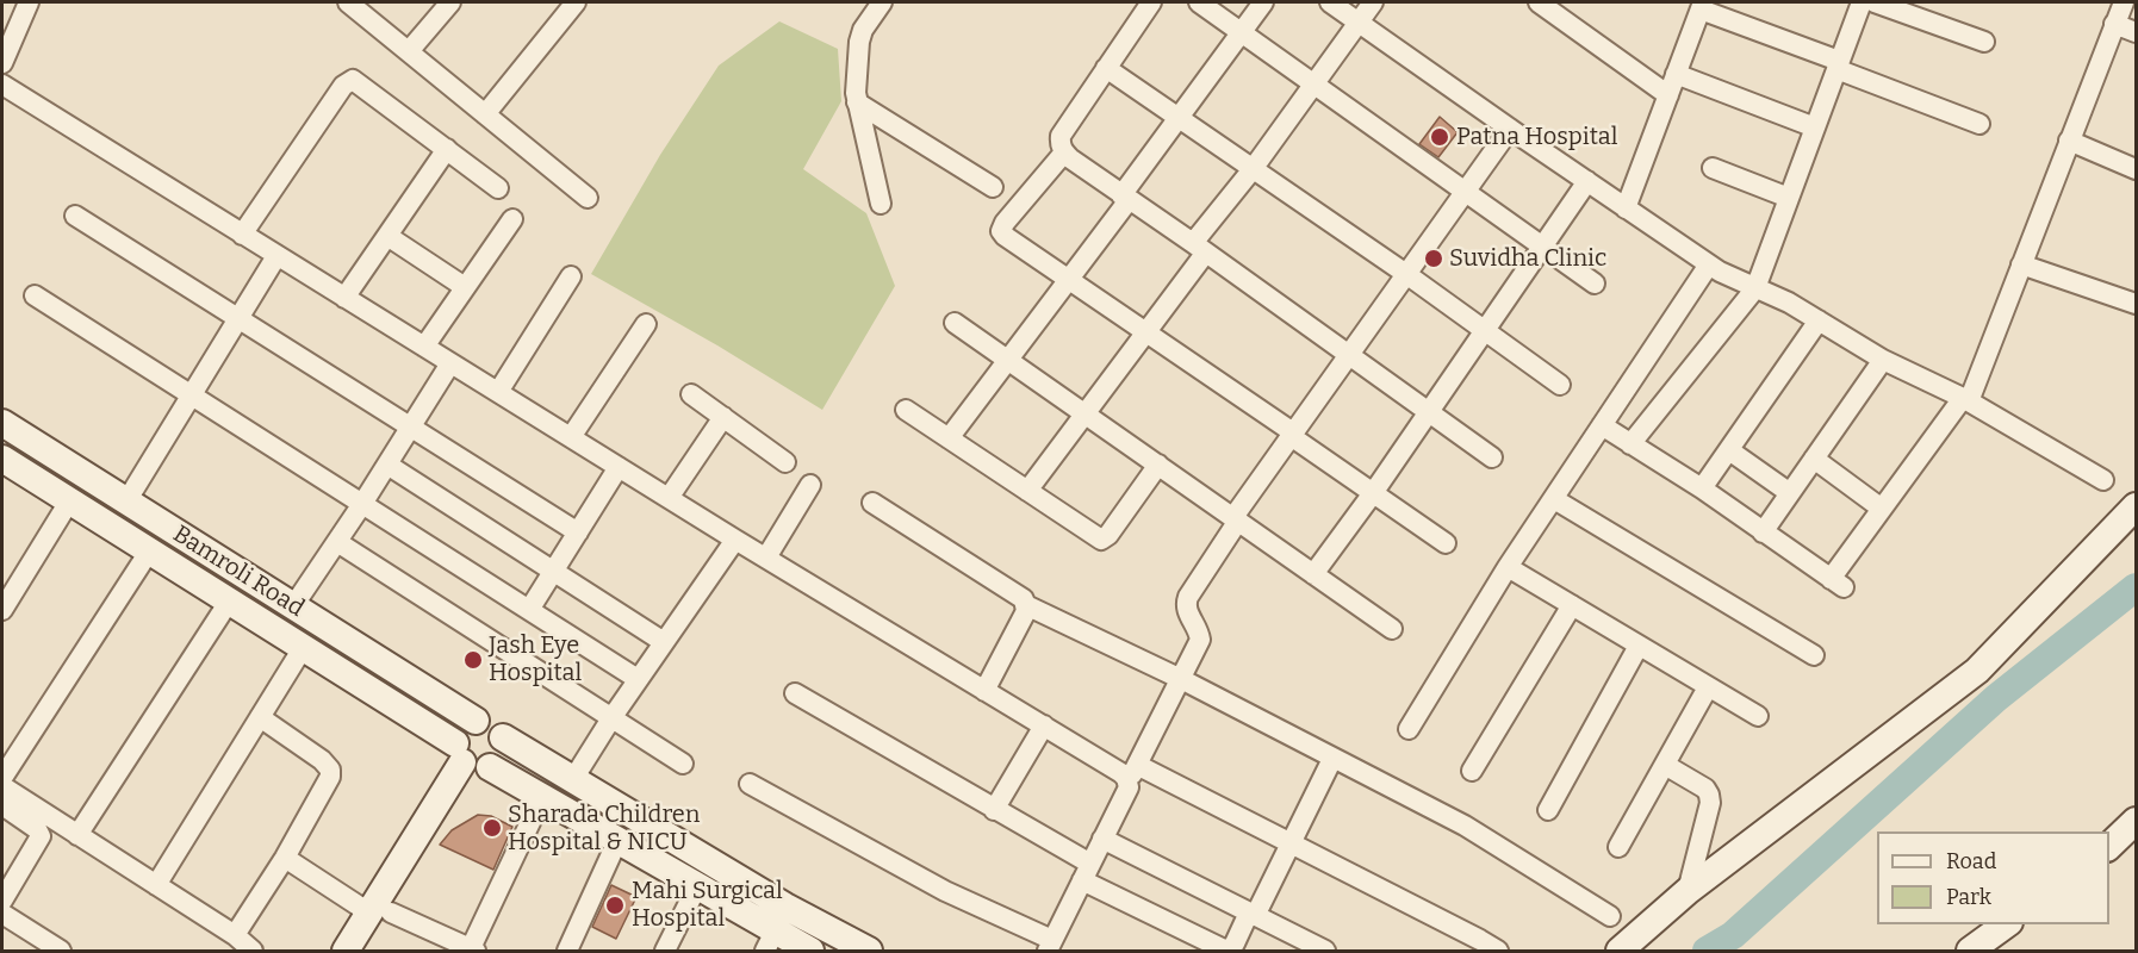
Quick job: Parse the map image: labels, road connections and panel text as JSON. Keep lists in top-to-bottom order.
{
  "streets": {
    "street": ["Bamroli Road"]
  },
  "places": [
    "Patna Hospital",
    "Suvidha Clinic",
    "Jash Eye Hospital",
    "Sharada Children Hospital & NICU",
    "Mahi Surgical Hospital"
  ],
  "legend": ["Road", "Park"]
}
